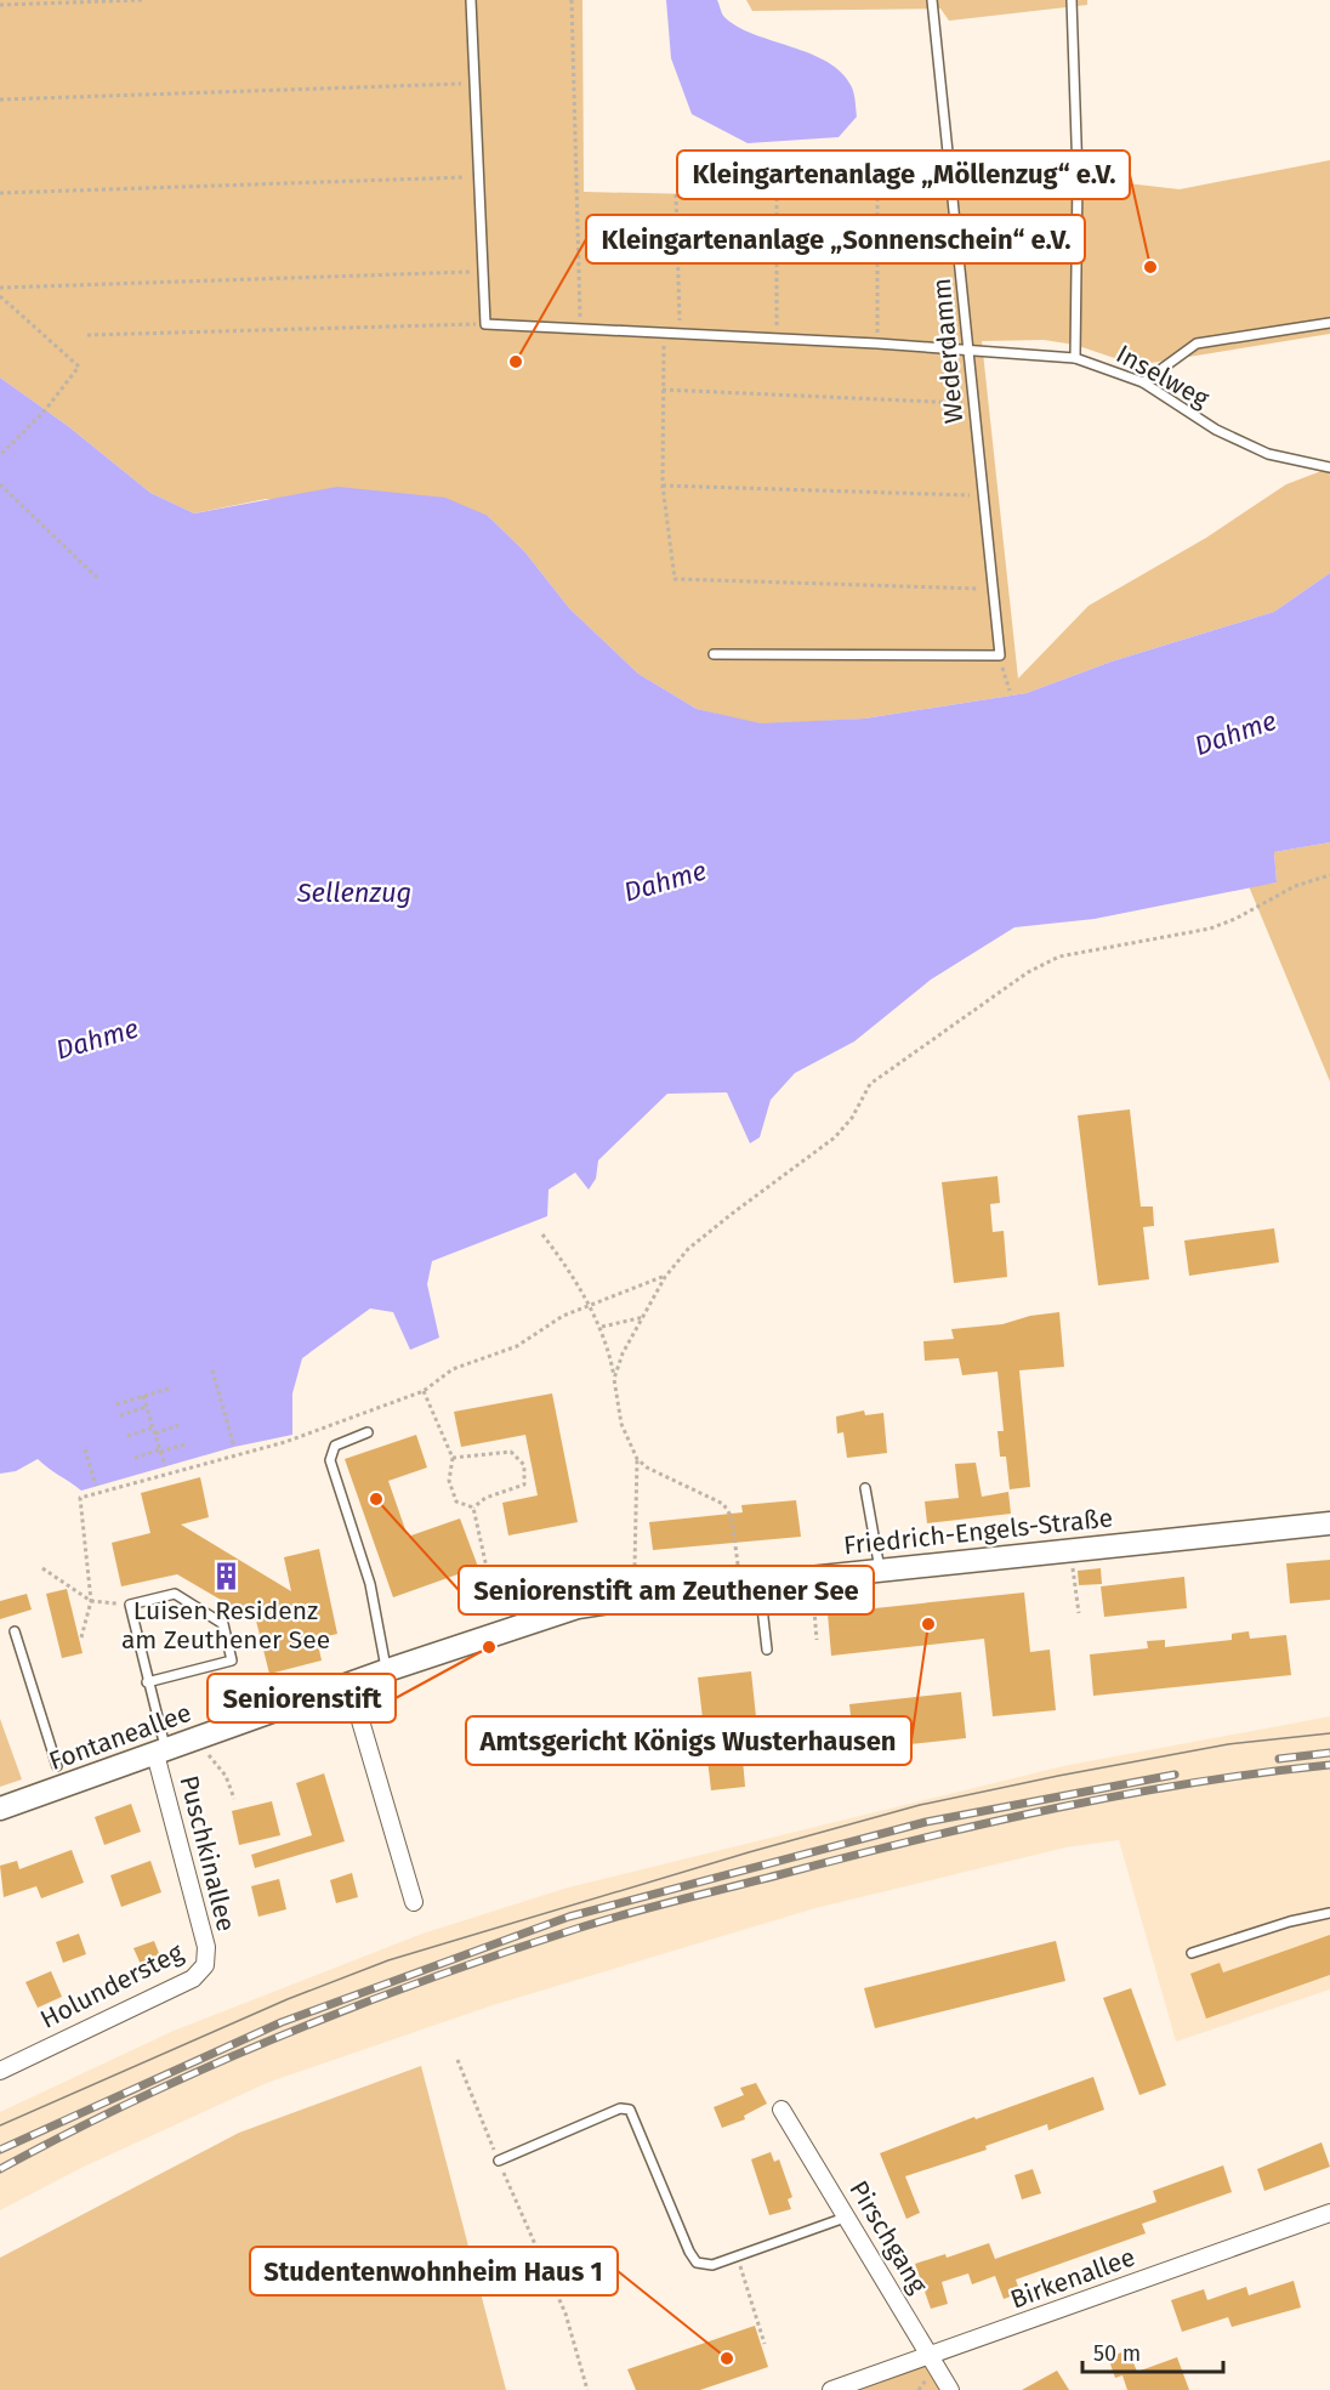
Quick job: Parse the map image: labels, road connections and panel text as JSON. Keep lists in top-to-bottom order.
{
  "streets": {
    "main road": ["Friedrich-Engels-Straße", "Fontaneallee"],
    "street": [
      "Puschkinallee",
      "Holundersteg",
      "Pirschgang",
      "Birkenallee"
    ],
    "lane": ["Wederdamm", "Inselweg"]
  },
  "crossings": [
    ["Wederdamm", "Inselweg"],
    ["Friedrich-Engels-Straße", "Fontaneallee"],
    ["Fontaneallee", "Puschkinallee"],
    ["Puschkinallee", "Holundersteg"],
    ["Pirschgang", "Birkenallee"]
  ],
  "water": ["Dahme", "Sellenzug"],
  "places": {
    "other": [
      "Kleingartenanlage „Möllenzug“ e.V.",
      "Kleingartenanlage „Sonnenschein“ e.V.",
      "Seniorenstift am Zeuthener See",
      "Amtsgericht Königs Wusterhausen",
      "Seniorenstift",
      "Studentenwohnheim Haus 1"
    ],
    "building": ["Luisen Residenz am Zeuthener See"]
  },
  "scale_bar": "50 m"
}
